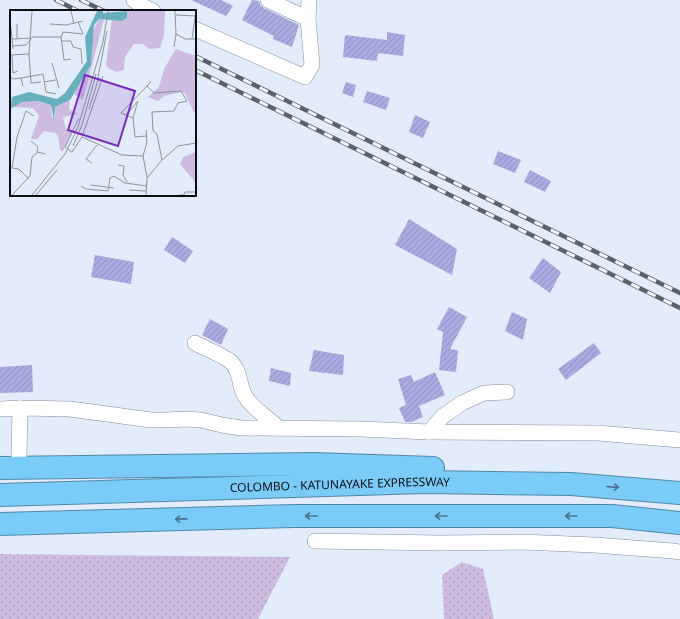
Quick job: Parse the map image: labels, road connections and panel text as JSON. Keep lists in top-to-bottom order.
{
  "streets": {
    "highway": ["COLOMBO - KATUNAYAKE EXPRESSWAY"]
  }
}
